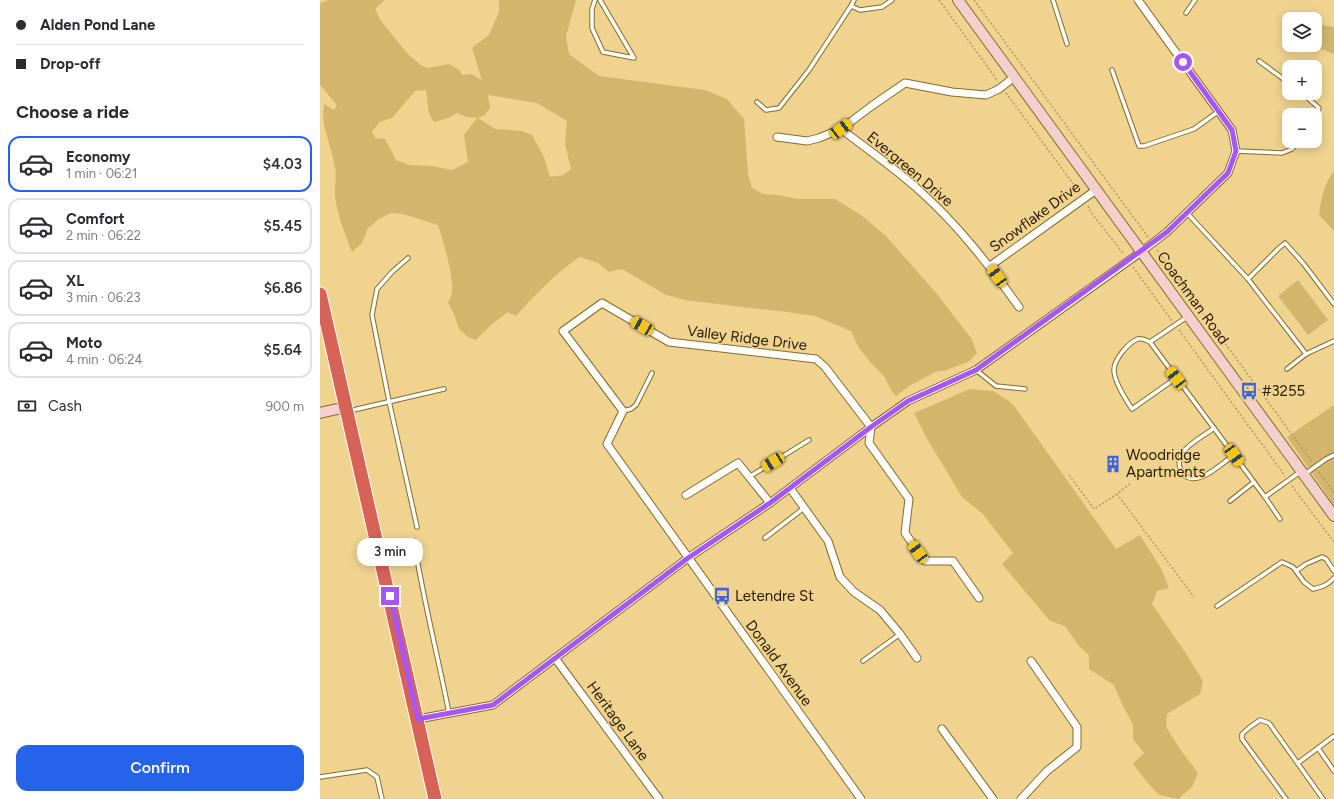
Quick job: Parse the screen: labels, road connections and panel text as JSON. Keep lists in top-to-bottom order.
{
  "streets": {
    "street": [
      "Evergreen Drive",
      "Snowflake Drive",
      "Coachman Road",
      "Valley Ridge Drive",
      "Donald Avenue",
      "Heritage Lane"
    ]
  },
  "crossings": [
    ["Evergreen Drive", "Snowflake Drive"],
    ["Snowflake Drive", "Coachman Road"],
    ["Valley Ridge Drive", "Donald Avenue"]
  ],
  "places": {
    "bus stop": ["#3255", "Letendre St"],
    "building": ["Woodridge Apartments"]
  },
  "page": {
    "banner": ["Alden Pond Lane", "Drop-off"],
    "map_buttons": ["+", "−"],
    "heading": "Choose a ride",
    "list": [
      {
        "name": "Economy",
        "note": "1 min · 06:21",
        "value": "$4.03"
      },
      {
        "name": "Comfort",
        "note": "2 min · 06:22",
        "value": "$5.45"
      },
      {
        "name": "XL",
        "note": "3 min · 06:23",
        "value": "$6.86"
      },
      {
        "name": "Moto",
        "note": "4 min · 06:24",
        "value": "$5.64"
      }
    ],
    "pay": ["Cash", "900 m"],
    "bubble": "3 min",
    "buttons": "Confirm"
  }
}
